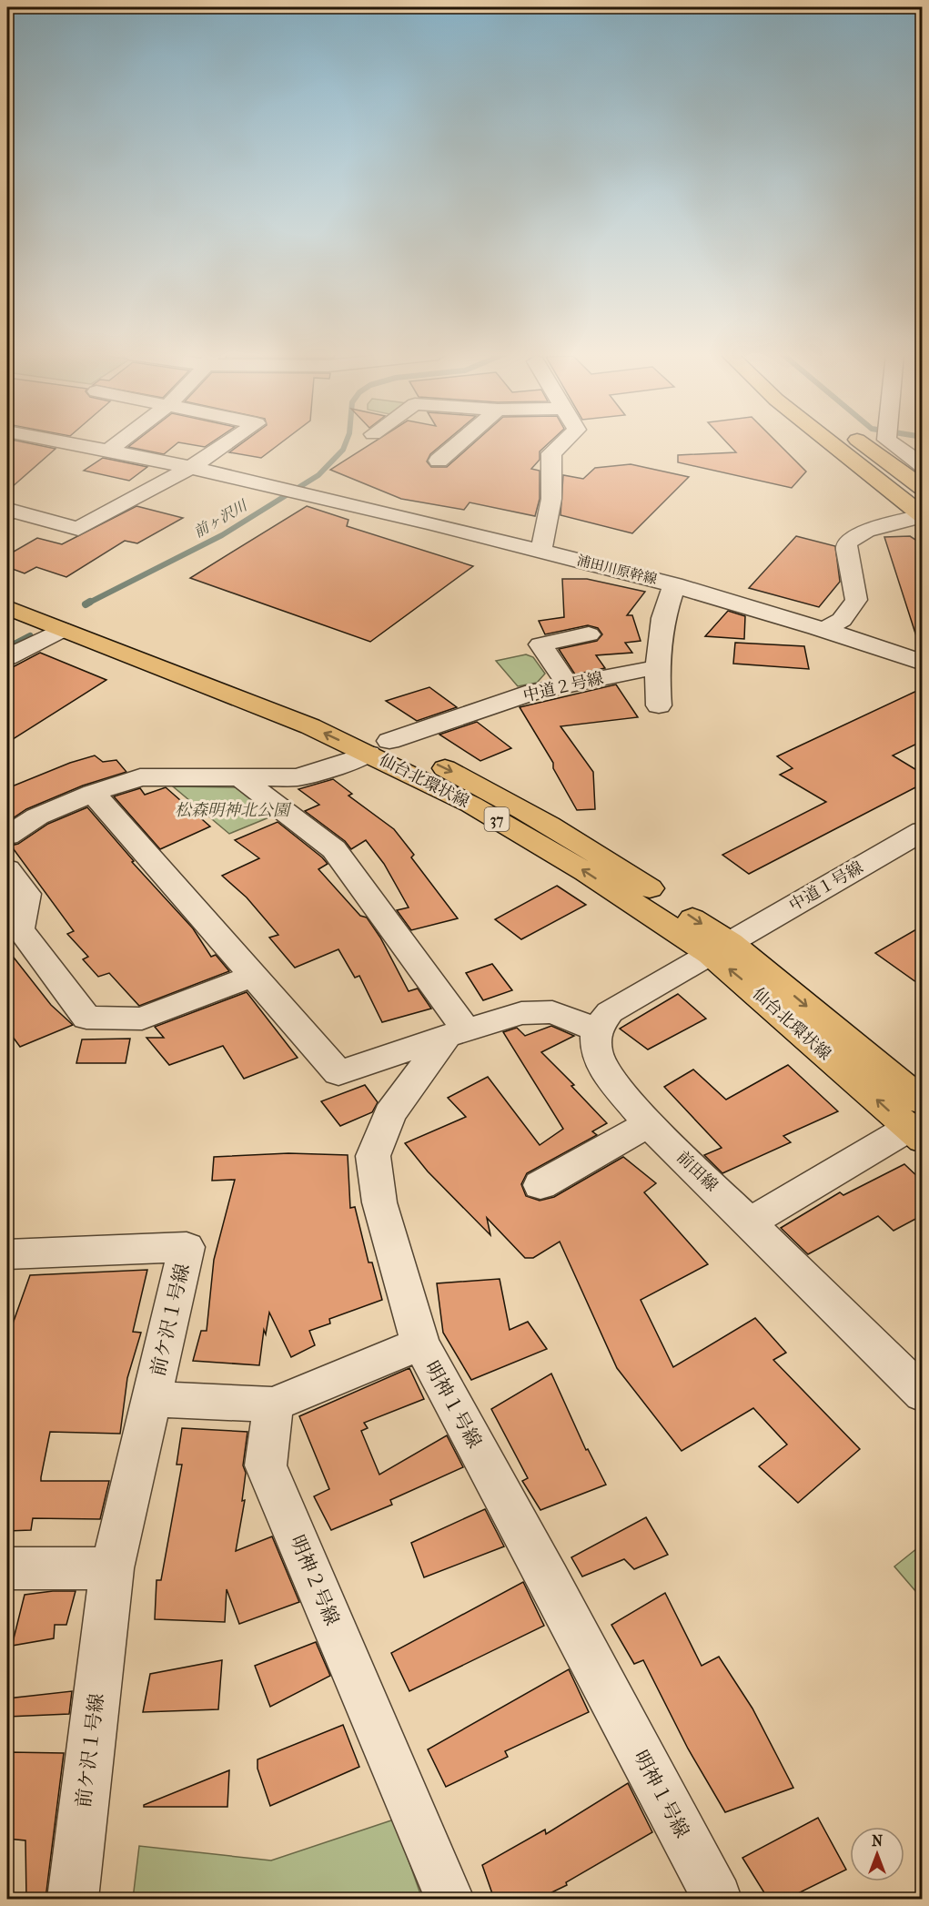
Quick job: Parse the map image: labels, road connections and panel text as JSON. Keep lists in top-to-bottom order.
{
  "streets": {
    "main road": ["仙台北環状線", "37"],
    "street": [
      "浦田川原幹線",
      "中道２号線",
      "中道１号線",
      "前田線",
      "前ケ沢１号線",
      "明神１号線",
      "明神２号線"
    ]
  },
  "crossings": [
    ["中道２号線", "仙台北環状線"],
    ["仙台北環状線", "中道１号線"]
  ],
  "water": ["前ヶ沢川"],
  "parks": ["松森明神北公園"],
  "north": "top"
}
